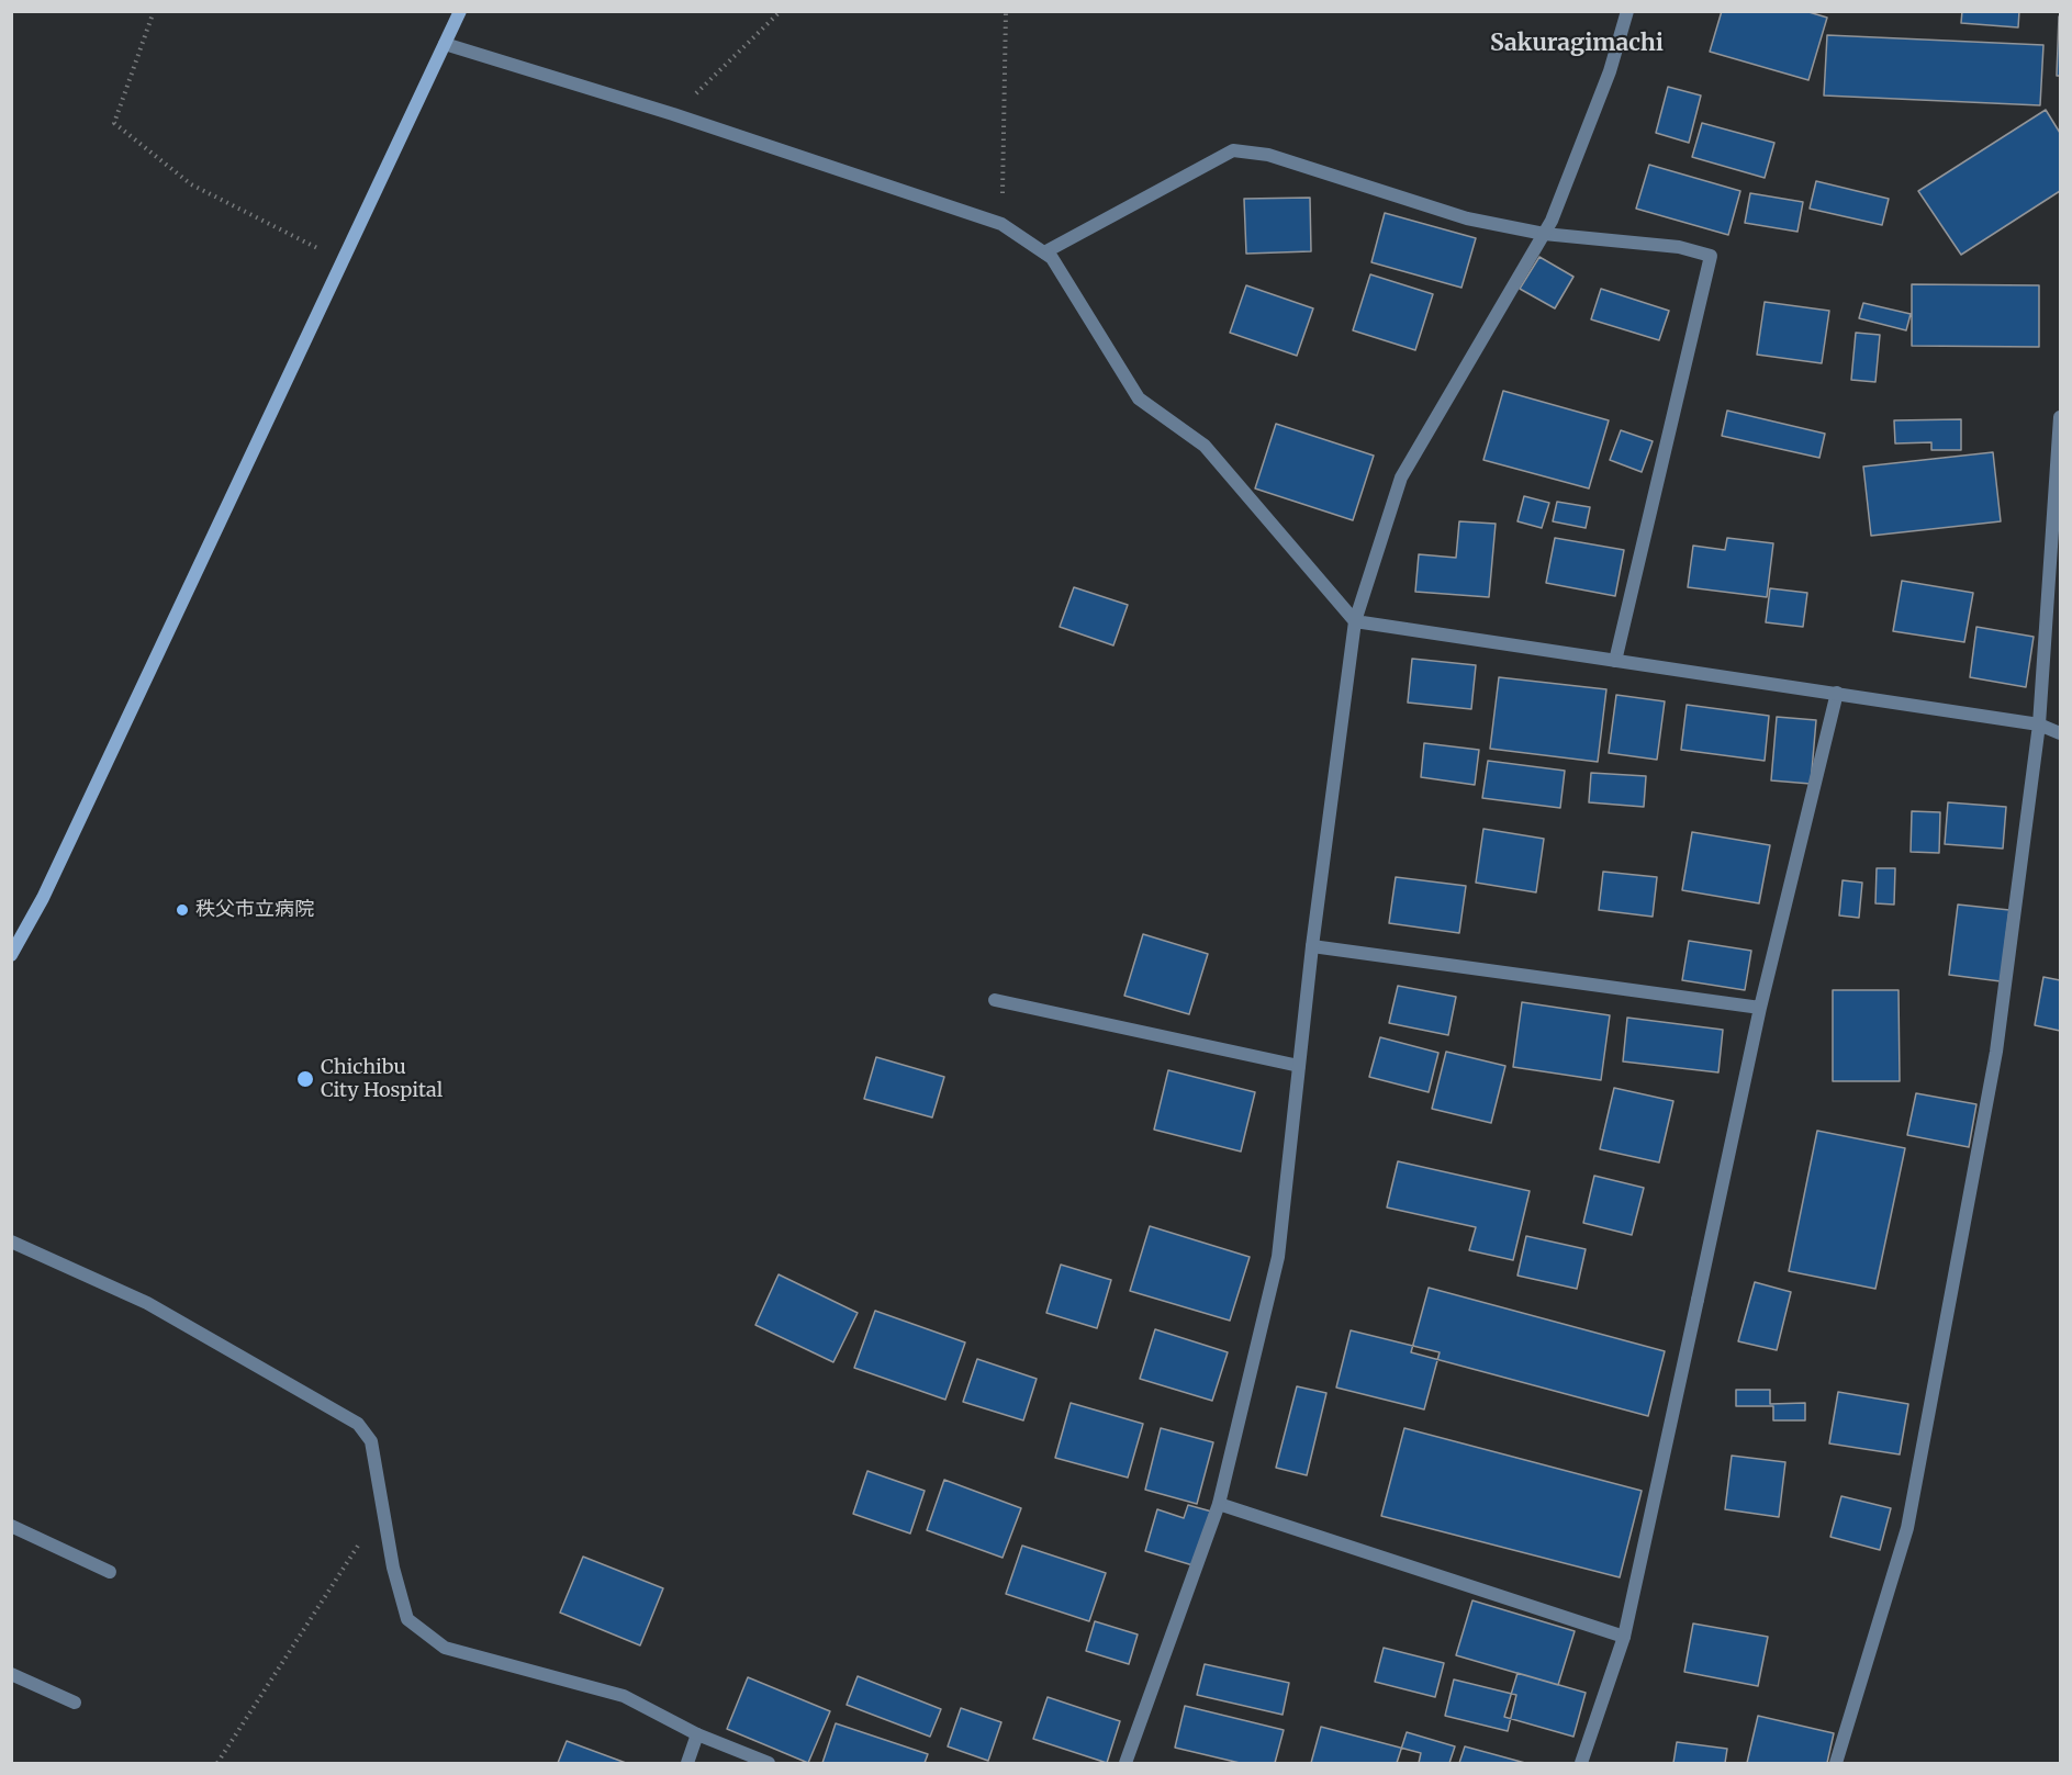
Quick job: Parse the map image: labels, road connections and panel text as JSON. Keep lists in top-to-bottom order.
{
  "districts": ["Sakuragimachi"],
  "places": ["秩父市立病院", "Chichibu City Hospital"]
}
